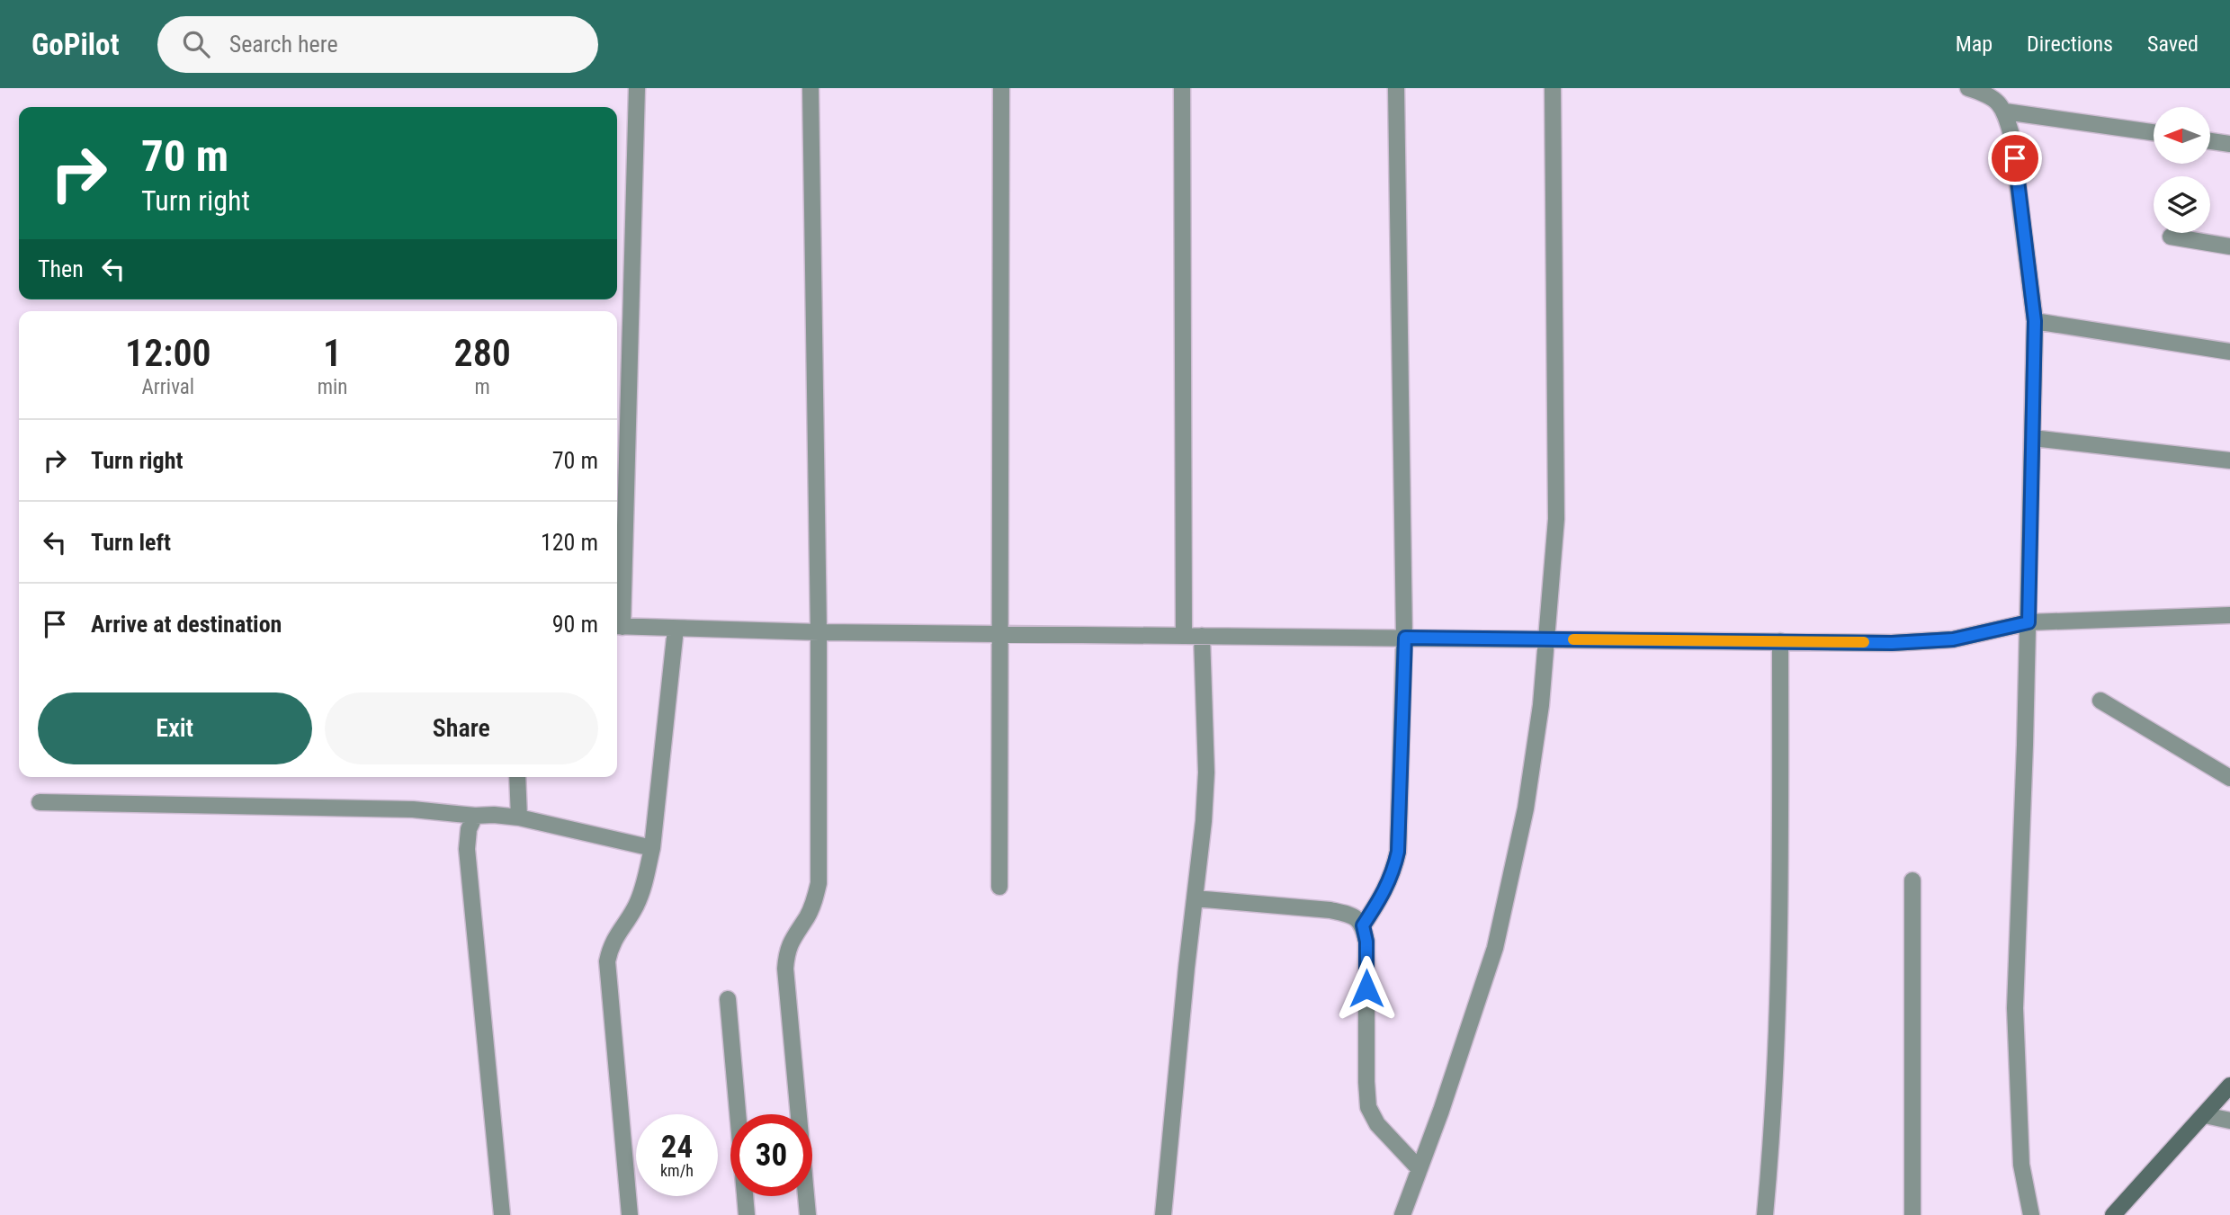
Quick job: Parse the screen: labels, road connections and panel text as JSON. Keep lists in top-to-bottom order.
{
  "north": "left",
  "page": {
    "header": "GoPilot",
    "search": "Search here",
    "nav": ["Map", "Directions", "Saved"],
    "turn": ["70 m", "Turn right"],
    "then": "Then",
    "eta": [
      "12:00",
      "Arrival",
      "1",
      "min",
      "280",
      "m"
    ],
    "list": [
      {
        "name": "Turn right",
        "value": "70 m"
      },
      {
        "name": "Turn left",
        "value": "120 m"
      },
      {
        "name": "Arrive at destination",
        "value": "90 m"
      }
    ],
    "buttons": ["Exit", "Share"],
    "speed": "24 km/h",
    "limit": "30"
  }
}
